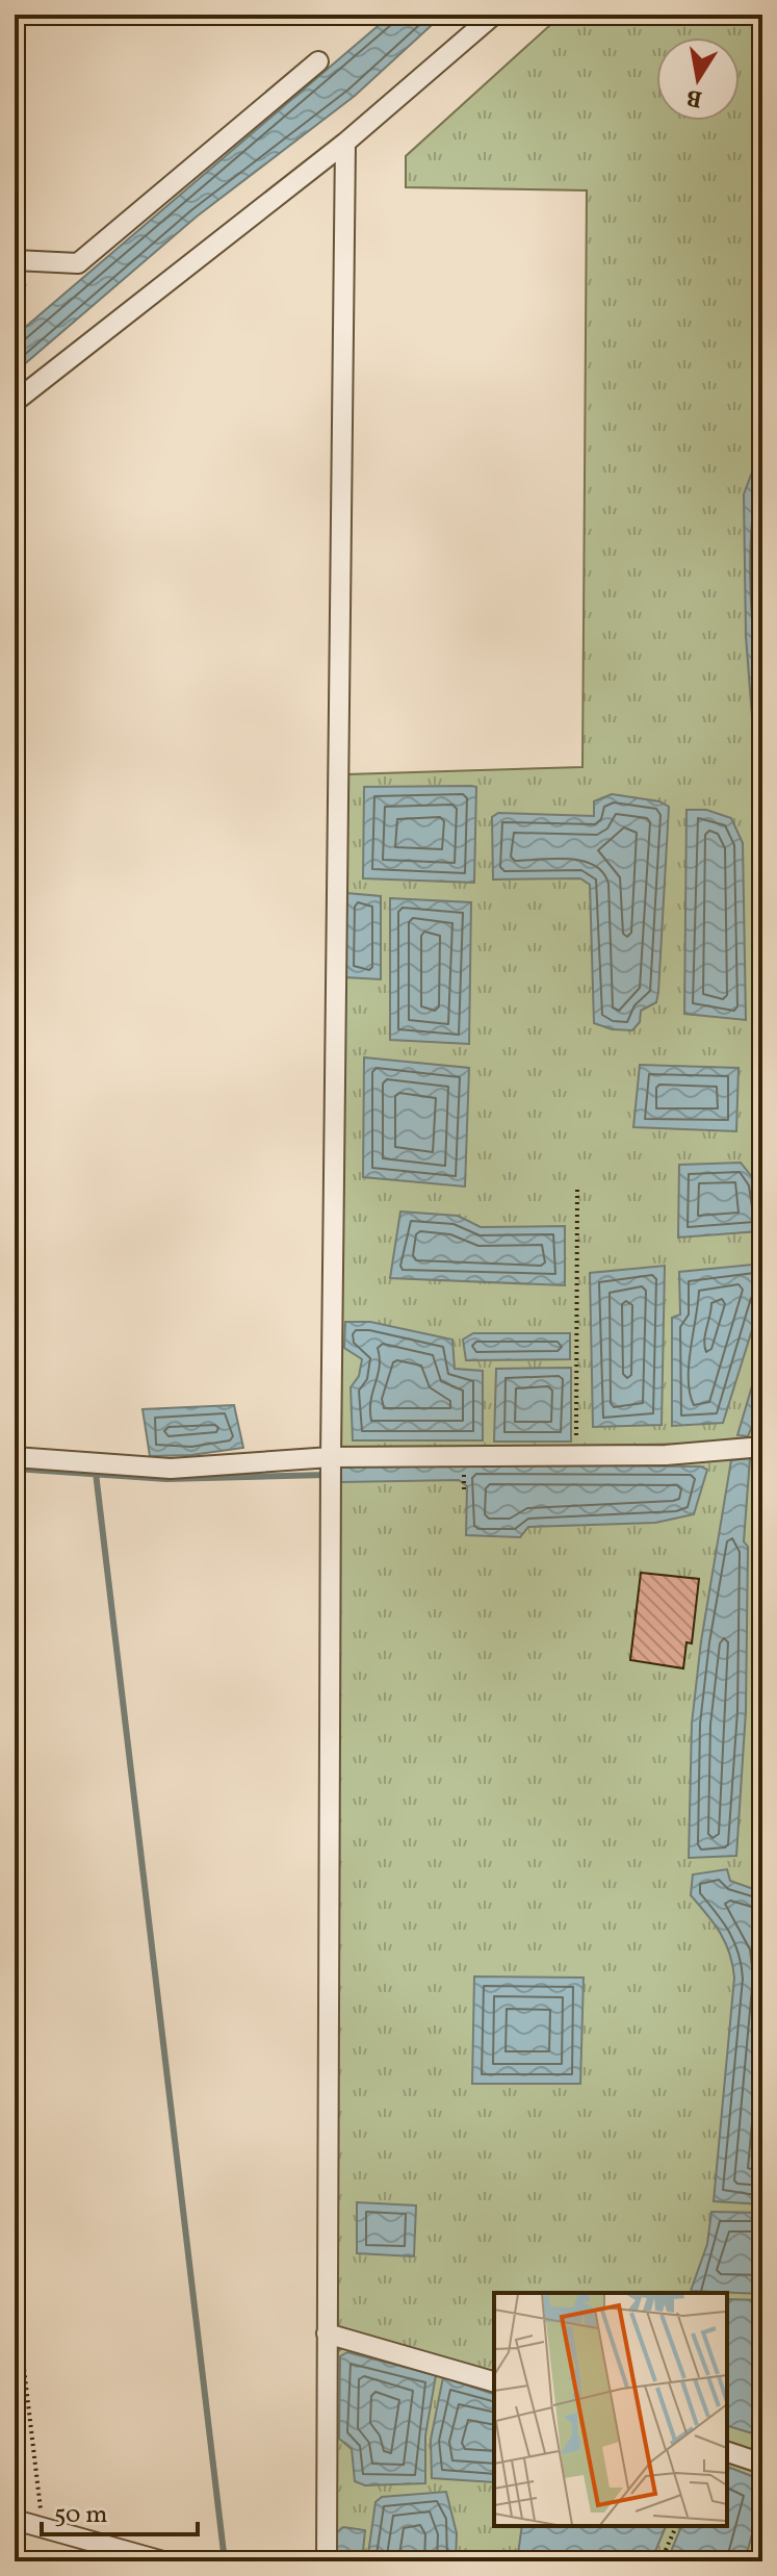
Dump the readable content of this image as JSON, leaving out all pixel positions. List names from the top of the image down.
{
  "scale_bar": "50 m",
  "north": "bottom"
}
